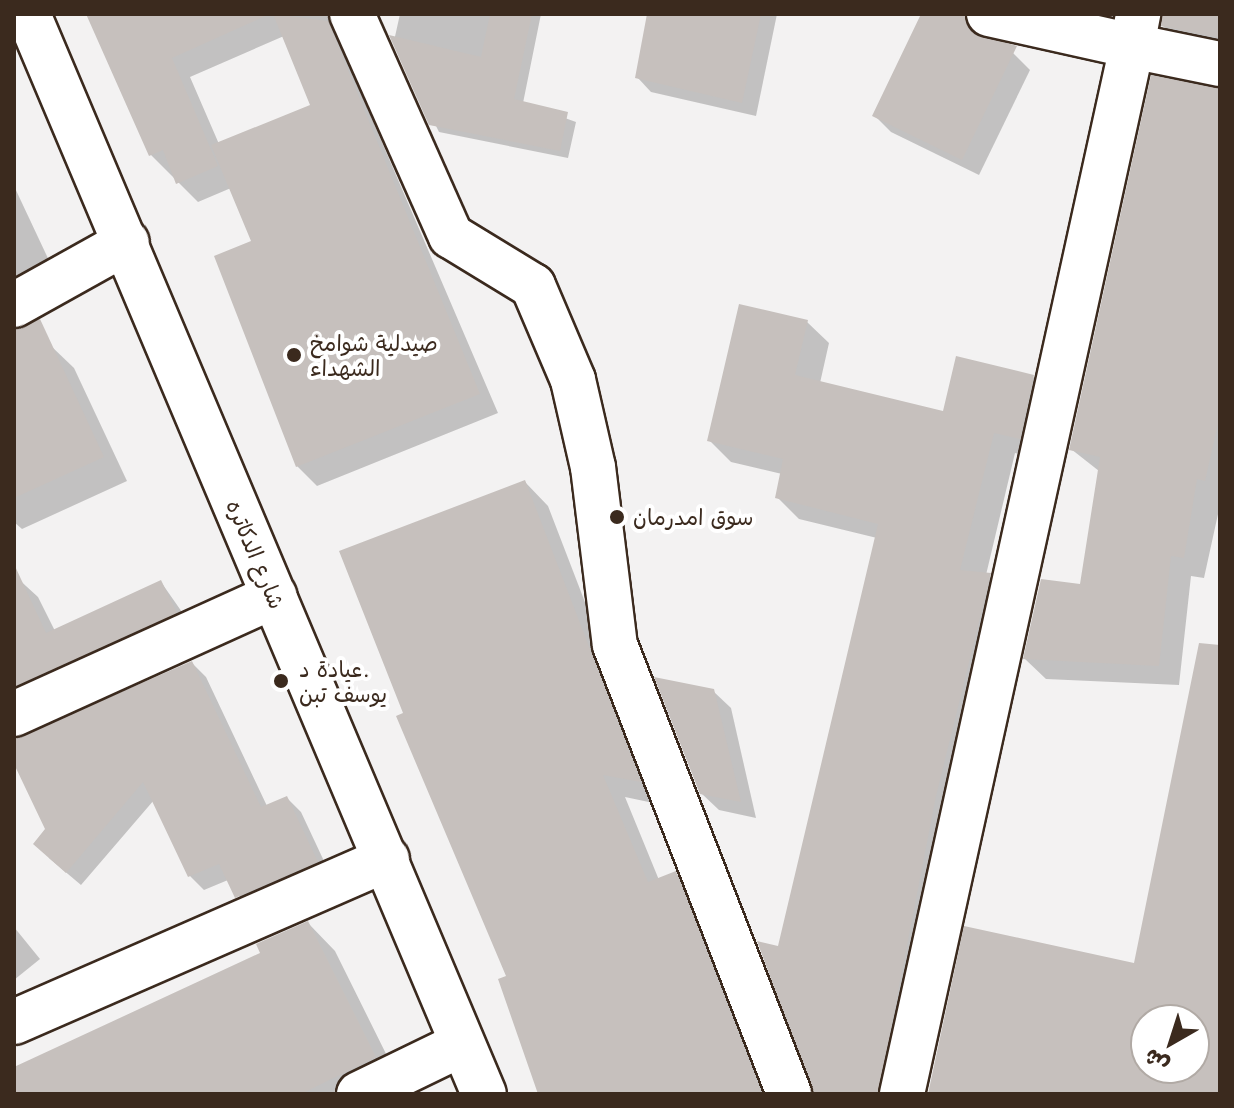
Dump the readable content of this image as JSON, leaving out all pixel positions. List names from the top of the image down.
{
  "streets": {
    "street": ["شارع الدكاتره"]
  },
  "places": ["صيدلية شوامخ الشهداء", "سوق امدرمان", "عيادة د. يوسف تبن"],
  "north": "bottom left"
}
